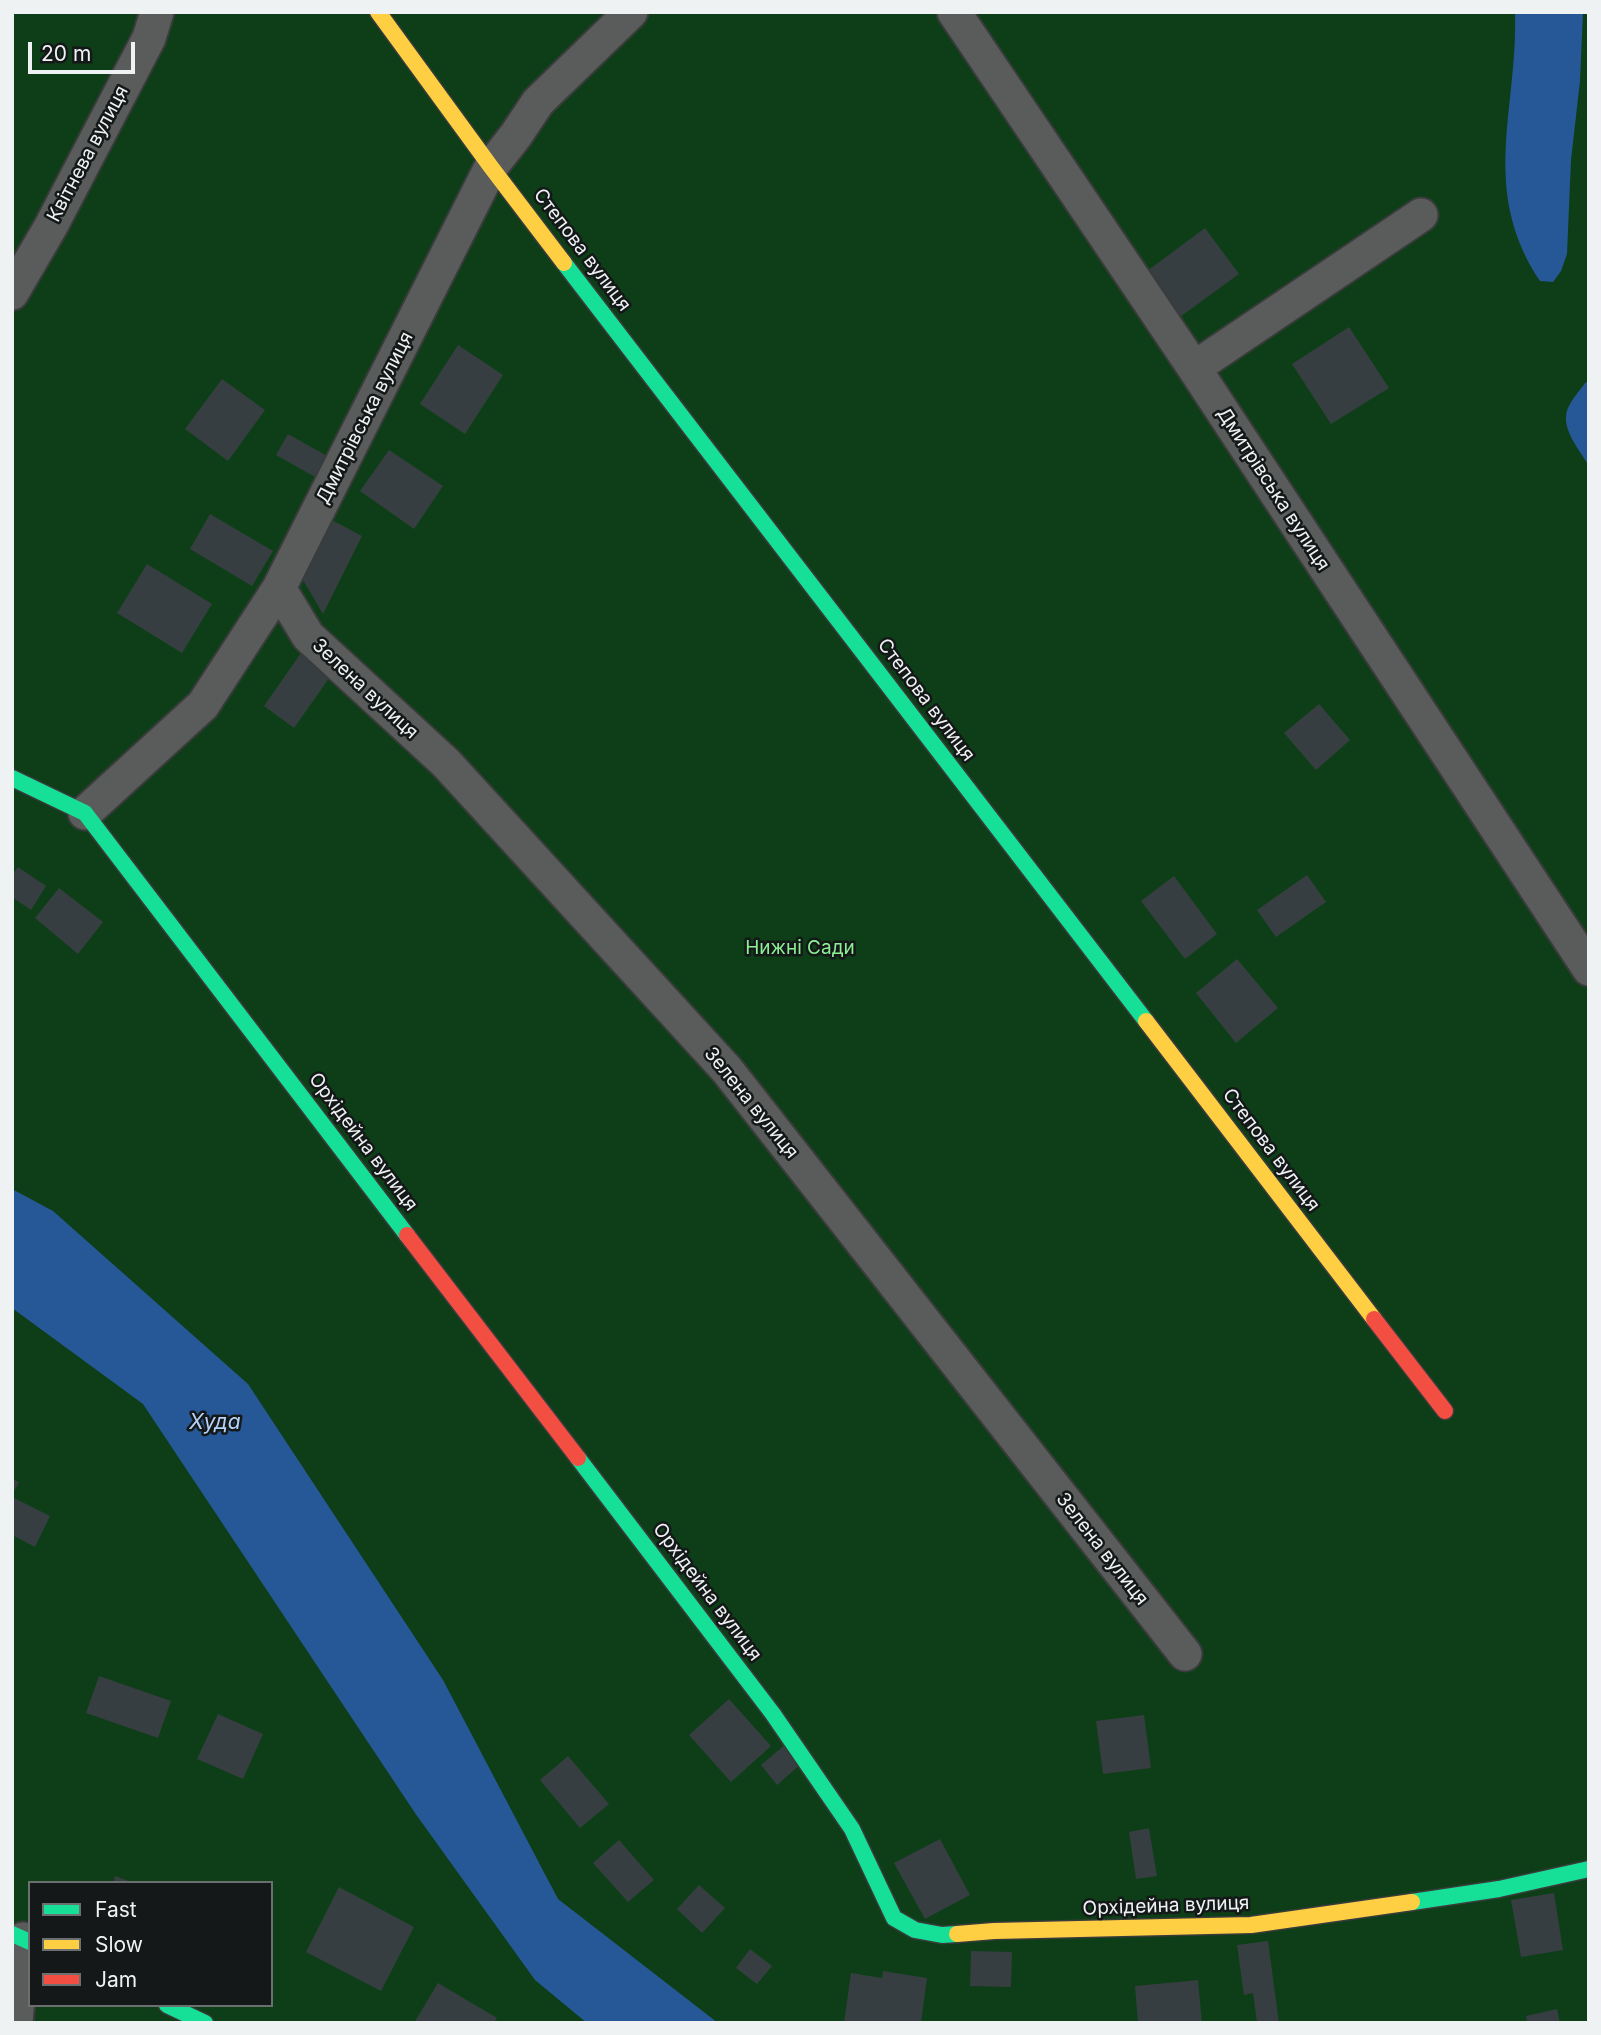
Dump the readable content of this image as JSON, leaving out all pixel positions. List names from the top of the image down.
{
  "streets": {
    "street": [
      "Квітнева вулиця",
      "Степова вулиця",
      "Дмитрівська вулиця",
      "Зелена вулиця",
      "Орхідейна вулиця"
    ]
  },
  "crossings": [
    ["Степова вулиця", "Дмитрівська вулиця"],
    ["Дмитрівська вулиця", "Зелена вулиця"],
    ["Дмитрівська вулиця", "Орхідейна вулиця"]
  ],
  "water": ["Худа"],
  "parks": ["Нижні Сади"],
  "legend": ["Fast", "Slow", "Jam"],
  "scale_bar": "20 m"
}
